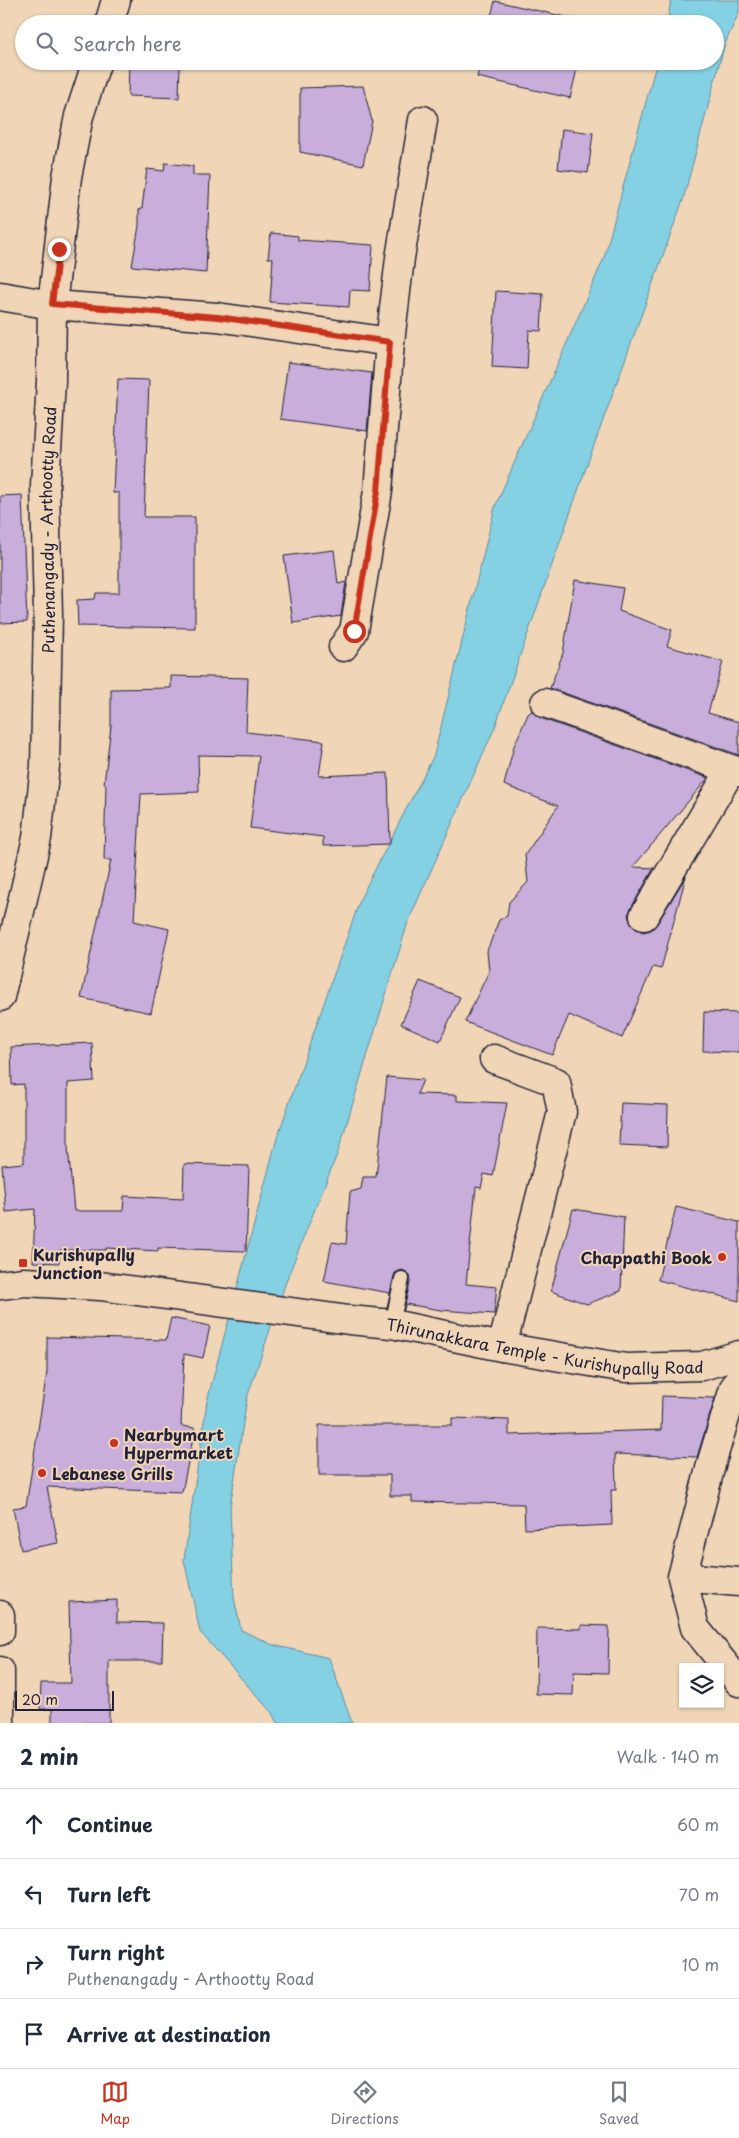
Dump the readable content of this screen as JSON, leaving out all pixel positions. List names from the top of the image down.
{
  "streets": {
    "street": ["Puthenangady - Arthootty Road", "Thirunakkara Temple - Kurishupally Road"]
  },
  "places": {
    "other": ["Chappathi Book", "Nearbymart Hypermarket", "Lebanese Grills"],
    "transit": ["Kurishupally Junction"]
  },
  "scale_bar": "20 m",
  "page": {
    "search": "Search here",
    "scale": "20 m",
    "heading": ["2 min", "Walk · 140 m"],
    "list": [
      ["Continue", "60 m"],
      ["Turn left", "70 m"],
      ["Turn right", "Puthenangady - Arthootty Road", "10 m"],
      "Arrive at destination"
    ],
    "nav": ["Map", "Directions", "Saved"]
  }
}
